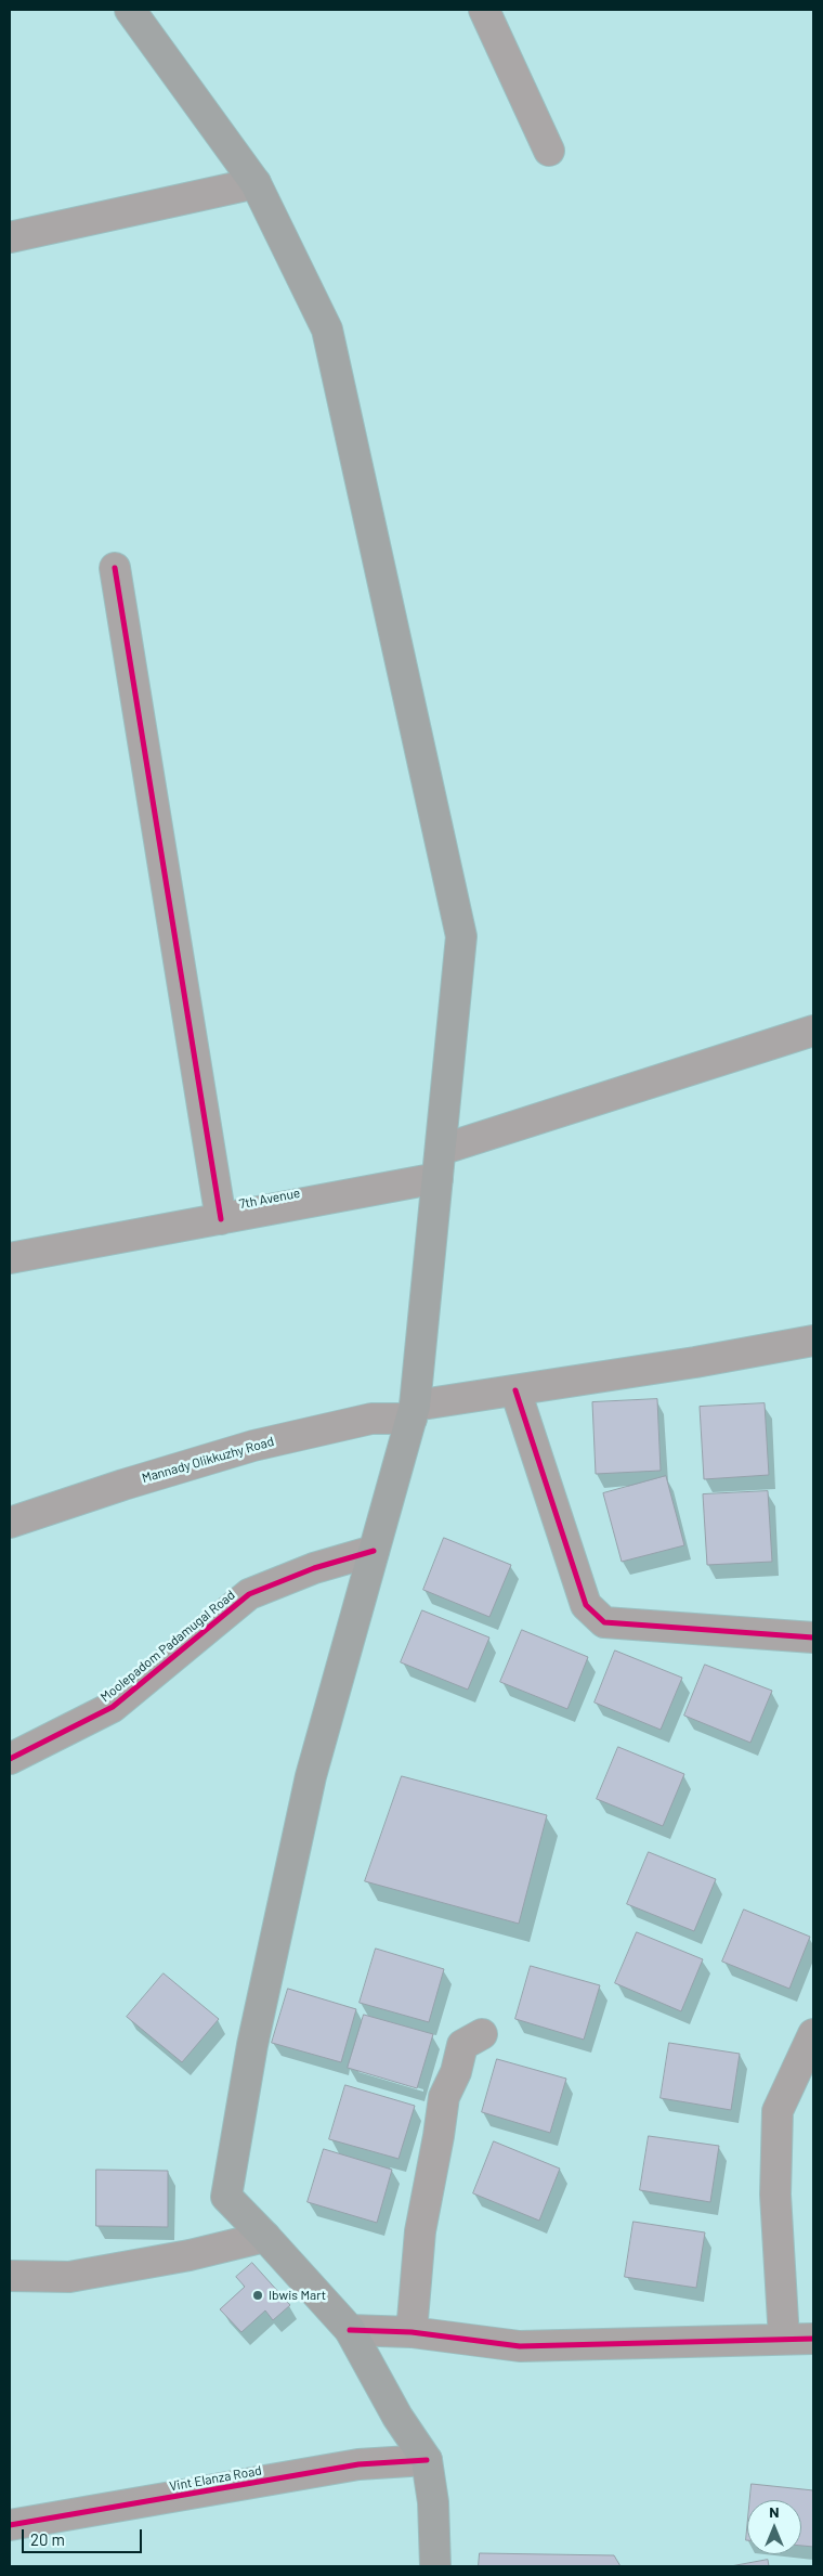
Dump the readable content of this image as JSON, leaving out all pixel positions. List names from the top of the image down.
{
  "streets": {
    "street": [
      "7th Avenue",
      "Mannady Olikkuzhy Road",
      "Moolepadom Padamugal Road",
      "Vint Elanza Road"
    ]
  },
  "places": ["Ibwis Mart"],
  "scale_bar": "20 m",
  "north": "top"
}
